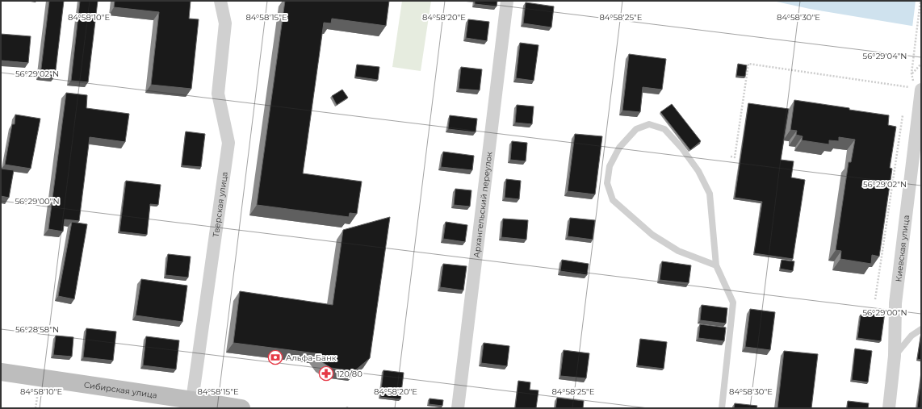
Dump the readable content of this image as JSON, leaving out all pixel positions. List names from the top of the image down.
{
  "streets": {
    "main road": ["Сибирская улица"],
    "street": ["Тверская улица", "Архангельский переулок", "Киевская улица"]
  },
  "crossings": [
    ["Тверская улица", "Сибирская улица"]
  ],
  "places": {
    "bank": ["Альфа-Банк"],
    "pharmacy": ["120/80"]
  },
  "coordinates": [
    "84°58'10\"E",
    "84°58'15\"E",
    "84°58'20\"E",
    "84°58'25\"E",
    "84°58'30\"E",
    "56°29'04\"N",
    "56°29'02\"N",
    "56°29'00\"N",
    "56°28'58\"N"
  ]
}
